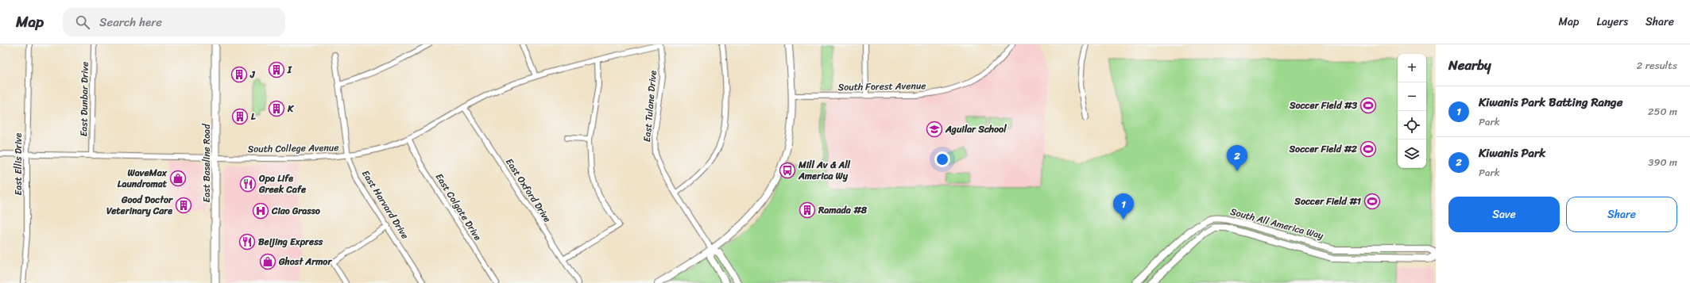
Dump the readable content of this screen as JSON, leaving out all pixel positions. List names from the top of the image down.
{
  "streets": {
    "main road": ["East Baseline Road"],
    "street": [
      "South Forest Avenue",
      "East Dunbar Drive",
      "East Tulane Drive",
      "South College Avenue",
      "East Ellis Drive",
      "East Oxford Drive",
      "East Harvard Drive",
      "East Colgate Drive",
      "South All America Way"
    ]
  },
  "crossings": [
    ["East Dunbar Drive", "South College Avenue"],
    ["East Tulane Drive", "South College Avenue"],
    ["South College Avenue", "East Baseline Road"],
    ["South College Avenue", "East Ellis Drive"],
    ["South College Avenue", "East Oxford Drive"],
    ["South College Avenue", "East Harvard Drive"],
    ["South College Avenue", "East Colgate Drive"]
  ],
  "places": {
    "building": [
      "I",
      "J",
      "K",
      "L",
      "Good Doctor Veterinary Care",
      "Ramada #8"
    ],
    "sports": ["Soccer Field #3", "Soccer Field #2", "Soccer Field #1"],
    "school or university": ["Aguilar School"],
    "bus stop": ["Mill Av & All America Wy"],
    "shop": ["WaveMax Laundromat", "Ghost Armor"],
    "restaurant": ["Opa Life Greek Cafe", "Beijing Express"],
    "hospital": ["Ciao Grasso"]
  },
  "page": {
    "header": "Map",
    "search": "Search here",
    "nav": ["Map", "Layers", "Share"],
    "heading": ["Nearby", "2 results"],
    "map_buttons": ["+", "−"],
    "list": [
      {
        "mark": "1",
        "name": "Kiwanis Park Batting Range",
        "note": "Park",
        "value": "250 m"
      },
      {
        "mark": "2",
        "name": "Kiwanis Park",
        "note": "Park",
        "value": "390 m"
      }
    ],
    "pins": ["2", "1"],
    "buttons": ["Save", "Share"]
  }
}
